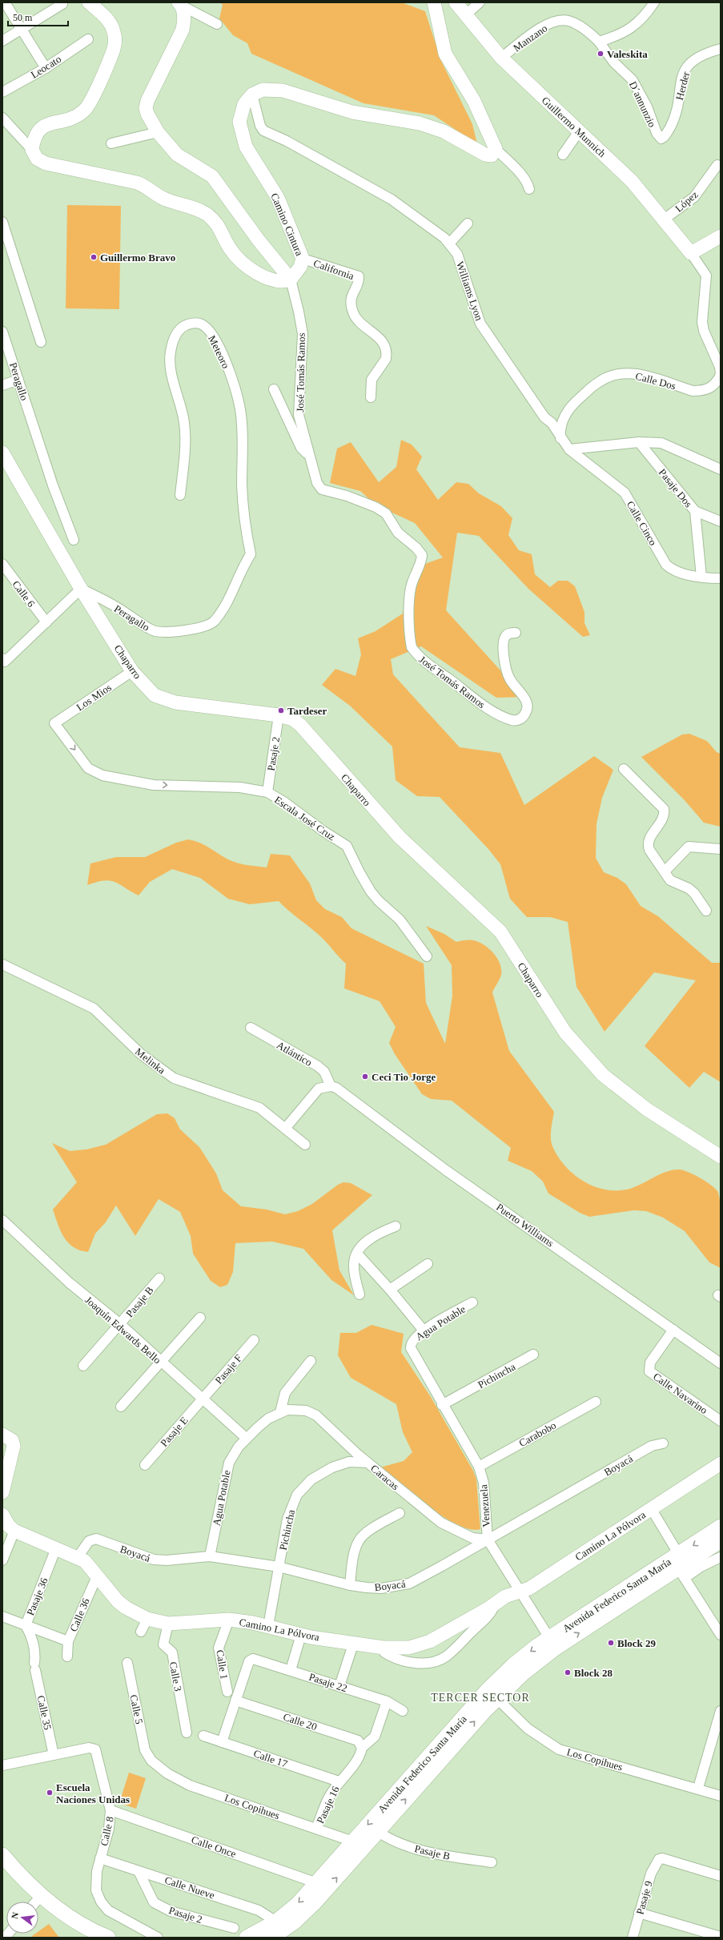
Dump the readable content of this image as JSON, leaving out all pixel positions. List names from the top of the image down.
{
  "streets": {
    "main road": ["Avenida Federico Santa María"],
    "street": [
      "Manzano",
      "Leocato",
      "Herder",
      "D´annunzio",
      "Guillermo Munnich",
      "López",
      "Camino Cintura",
      "California",
      "Williams Lyon",
      "Meteoro",
      "José Tomás Ramos",
      "Calle Dos",
      "Peragallo",
      "Pasaje Dos",
      "Calle Cinco",
      "Calle 6",
      "Chaparro",
      "Los Mios",
      "Pasaje 2",
      "Escala José Cruz",
      "Atlántico",
      "Melinka",
      "Puerto Williams",
      "Pasaje B",
      "Agua Potable",
      "Joaquín Edwards Bello",
      "Pasaje F",
      "Pichincha",
      "Calle Navarino",
      "Pasaje E",
      "Carabobo",
      "Boyacá",
      "Caracas",
      "Venezuela",
      "Camino La Pólvora",
      "Pasaje 36",
      "Calle 36",
      "Calle 1",
      "Calle 3",
      "Pasaje 22",
      "Calle 5",
      "Calle 35",
      "Calle 20",
      "Calle 17",
      "Los Copihues",
      "Pasaje 16",
      "Calle 8",
      "Calle Once",
      "Calle Nueve",
      "Pasaje 9"
    ]
  },
  "crossings": [
    ["Manzano", "D´annunzio"],
    ["Manzano", "Guillermo Munnich"],
    ["Herder", "D´annunzio"],
    ["Guillermo Munnich", "López"],
    ["Guillermo Munnich", "Calle Dos"],
    ["Camino Cintura", "California"],
    ["Camino Cintura", "Williams Lyon"],
    ["Camino Cintura", "José Tomás Ramos"],
    ["Williams Lyon", "Calle Dos"],
    ["Williams Lyon", "Calle Cinco"],
    ["Meteoro", "Peragallo"],
    ["Peragallo", "Chaparro"],
    ["Pasaje Dos", "Calle Cinco"],
    ["Chaparro", "Los Mios"],
    ["Chaparro", "Pasaje 2"],
    ["Los Mios", "Escala José Cruz"],
    ["Pasaje 2", "Escala José Cruz"],
    ["Pasaje 2", "Calle Nueve"],
    ["Atlántico", "Puerto Williams"],
    ["Puerto Williams", "Calle Navarino"],
    ["Pasaje B", "Joaquín Edwards Bello"],
    ["Pasaje B", "Avenida Federico Santa María"],
    ["Agua Potable", "Joaquín Edwards Bello"],
    ["Agua Potable", "Boyacá"],
    ["Agua Potable", "Caracas"],
    ["Agua Potable", "Venezuela"],
    ["Joaquín Edwards Bello", "Pasaje F"],
    ["Joaquín Edwards Bello", "Pasaje E"],
    ["Pasaje F", "Pasaje E"],
    ["Pichincha", "Boyacá"],
    ["Pichincha", "Caracas"],
    ["Pichincha", "Venezuela"],
    ["Pichincha", "Camino La Pólvora"],
    ["Carabobo", "Venezuela"],
    ["Boyacá", "Caracas"],
    ["Boyacá", "Venezuela"],
    ["Boyacá", "Camino La Pólvora"],
    ["Caracas", "Venezuela"],
    ["Venezuela", "Camino La Pólvora"],
    ["Venezuela", "Avenida Federico Santa María"],
    ["Camino La Pólvora", "Pasaje 36"],
    ["Camino La Pólvora", "Calle 36"],
    ["Camino La Pólvora", "Calle 1"],
    ["Camino La Pólvora", "Calle 3"],
    ["Avenida Federico Santa María", "Los Copihues"],
    ["Avenida Federico Santa María", "Calle Once"],
    ["Avenida Federico Santa María", "Calle Nueve"],
    ["Pasaje 36", "Calle 35"],
    ["Pasaje 22", "Calle 20"],
    ["Calle 5", "Los Copihues"],
    ["Calle 35", "Calle 8"],
    ["Calle 20", "Pasaje 16"],
    ["Calle 17", "Pasaje 16"],
    ["Los Copihues", "Pasaje 16"],
    ["Calle 8", "Calle Once"],
    ["Calle 8", "Calle Nueve"]
  ],
  "one_way": ["Escala José Cruz"],
  "districts": ["TERCER SECTOR"],
  "places": [
    "Valeskita",
    "Guillermo Bravo",
    "Tardeser",
    "Ceci Tio Jorge",
    "Block 29",
    "Block 28",
    "Escuela Naciones Unidas"
  ],
  "scale_bar": "50 m",
  "north": "left"
}
